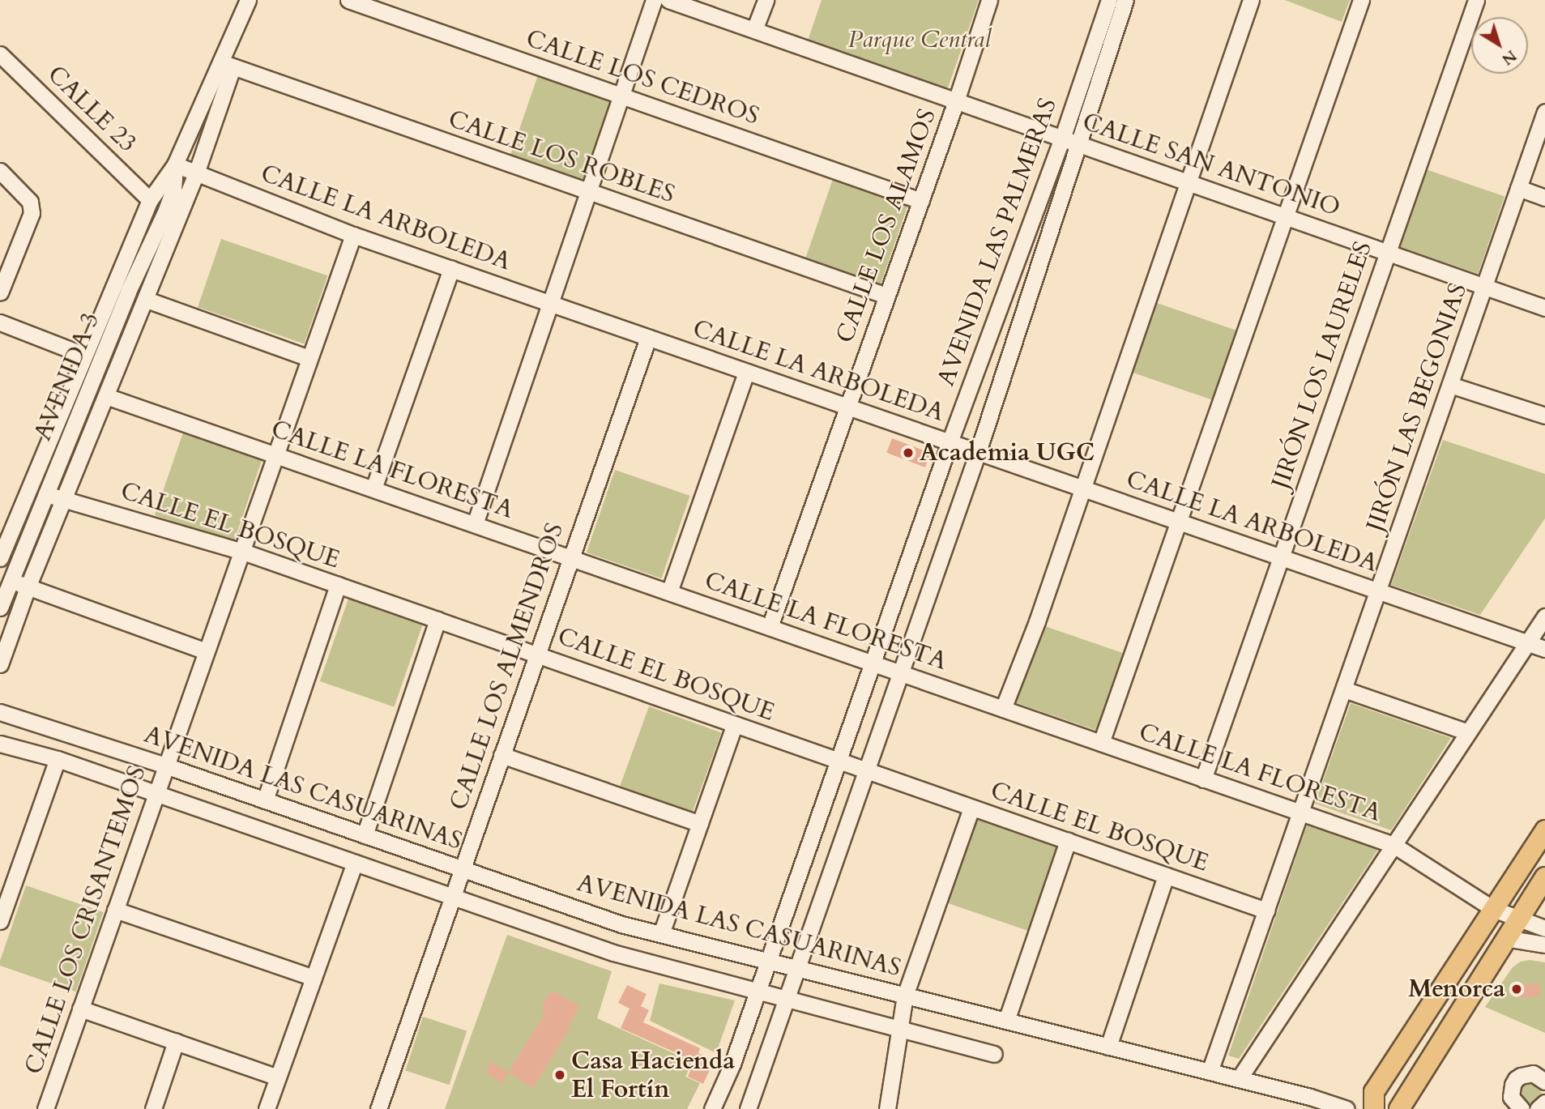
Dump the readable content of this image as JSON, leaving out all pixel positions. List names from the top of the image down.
{
  "streets": {
    "street": [
      "CALLE LOS CEDROS",
      "CALLE 23",
      "CALLE LOS ROBLES",
      "CALLE SAN ANTONIO",
      "CALLE LA ARBOLEDA",
      "CALLE LOS ALAMOS",
      "AVENIDA LAS PALMERAS",
      "JIRÓN LOS LAURELES",
      "AVENIDA 3",
      "JIRÓN LAS BEGONIAS",
      "CALLE LA FLORESTA",
      "CALLE EL BOSQUE",
      "CALLE LOS ALMENDROS",
      "AVENIDA LAS CASUARINAS",
      "CALLE LOS CRISANTEMOS"
    ]
  },
  "crossings": [
    ["CALLE LOS CEDROS", "CALLE LOS ALAMOS"],
    ["CALLE 23", "AVENIDA 3"],
    ["CALLE LOS ROBLES", "CALLE LOS ALAMOS"],
    ["CALLE LOS ROBLES", "AVENIDA 3"],
    ["CALLE SAN ANTONIO", "CALLE LOS ALAMOS"],
    ["CALLE SAN ANTONIO", "AVENIDA LAS PALMERAS"],
    ["CALLE SAN ANTONIO", "JIRÓN LOS LAURELES"],
    ["CALLE SAN ANTONIO", "JIRÓN LAS BEGONIAS"],
    ["CALLE LA ARBOLEDA", "CALLE LOS ALAMOS"],
    ["CALLE LA ARBOLEDA", "AVENIDA LAS PALMERAS"],
    ["CALLE LA ARBOLEDA", "JIRÓN LOS LAURELES"],
    ["CALLE LA ARBOLEDA", "AVENIDA 3"],
    ["CALLE LA ARBOLEDA", "JIRÓN LAS BEGONIAS"],
    ["CALLE LA ARBOLEDA", "CALLE LOS ALMENDROS"],
    ["CALLE LA ARBOLEDA", "CALLE LOS CRISANTEMOS"],
    ["CALLE LOS ALAMOS", "CALLE LA FLORESTA"],
    ["AVENIDA LAS PALMERAS", "CALLE LA FLORESTA"],
    ["AVENIDA LAS PALMERAS", "CALLE EL BOSQUE"],
    ["AVENIDA LAS PALMERAS", "AVENIDA LAS CASUARINAS"],
    ["JIRÓN LOS LAURELES", "CALLE LA FLORESTA"],
    ["AVENIDA 3", "CALLE EL BOSQUE"],
    ["JIRÓN LAS BEGONIAS", "CALLE LA FLORESTA"],
    ["JIRÓN LAS BEGONIAS", "CALLE EL BOSQUE"],
    ["JIRÓN LAS BEGONIAS", "AVENIDA LAS CASUARINAS"],
    ["CALLE LA FLORESTA", "CALLE LOS ALMENDROS"],
    ["CALLE LA FLORESTA", "CALLE LOS CRISANTEMOS"],
    ["CALLE EL BOSQUE", "CALLE LOS ALMENDROS"],
    ["CALLE EL BOSQUE", "CALLE LOS CRISANTEMOS"],
    ["CALLE LOS ALMENDROS", "AVENIDA LAS CASUARINAS"],
    ["AVENIDA LAS CASUARINAS", "CALLE LOS CRISANTEMOS"]
  ],
  "parks": ["Parque Central"],
  "places": ["Academia UGC", "Menorca", "Casa Hacienda El Fortín"],
  "north": "bottom right"
}
